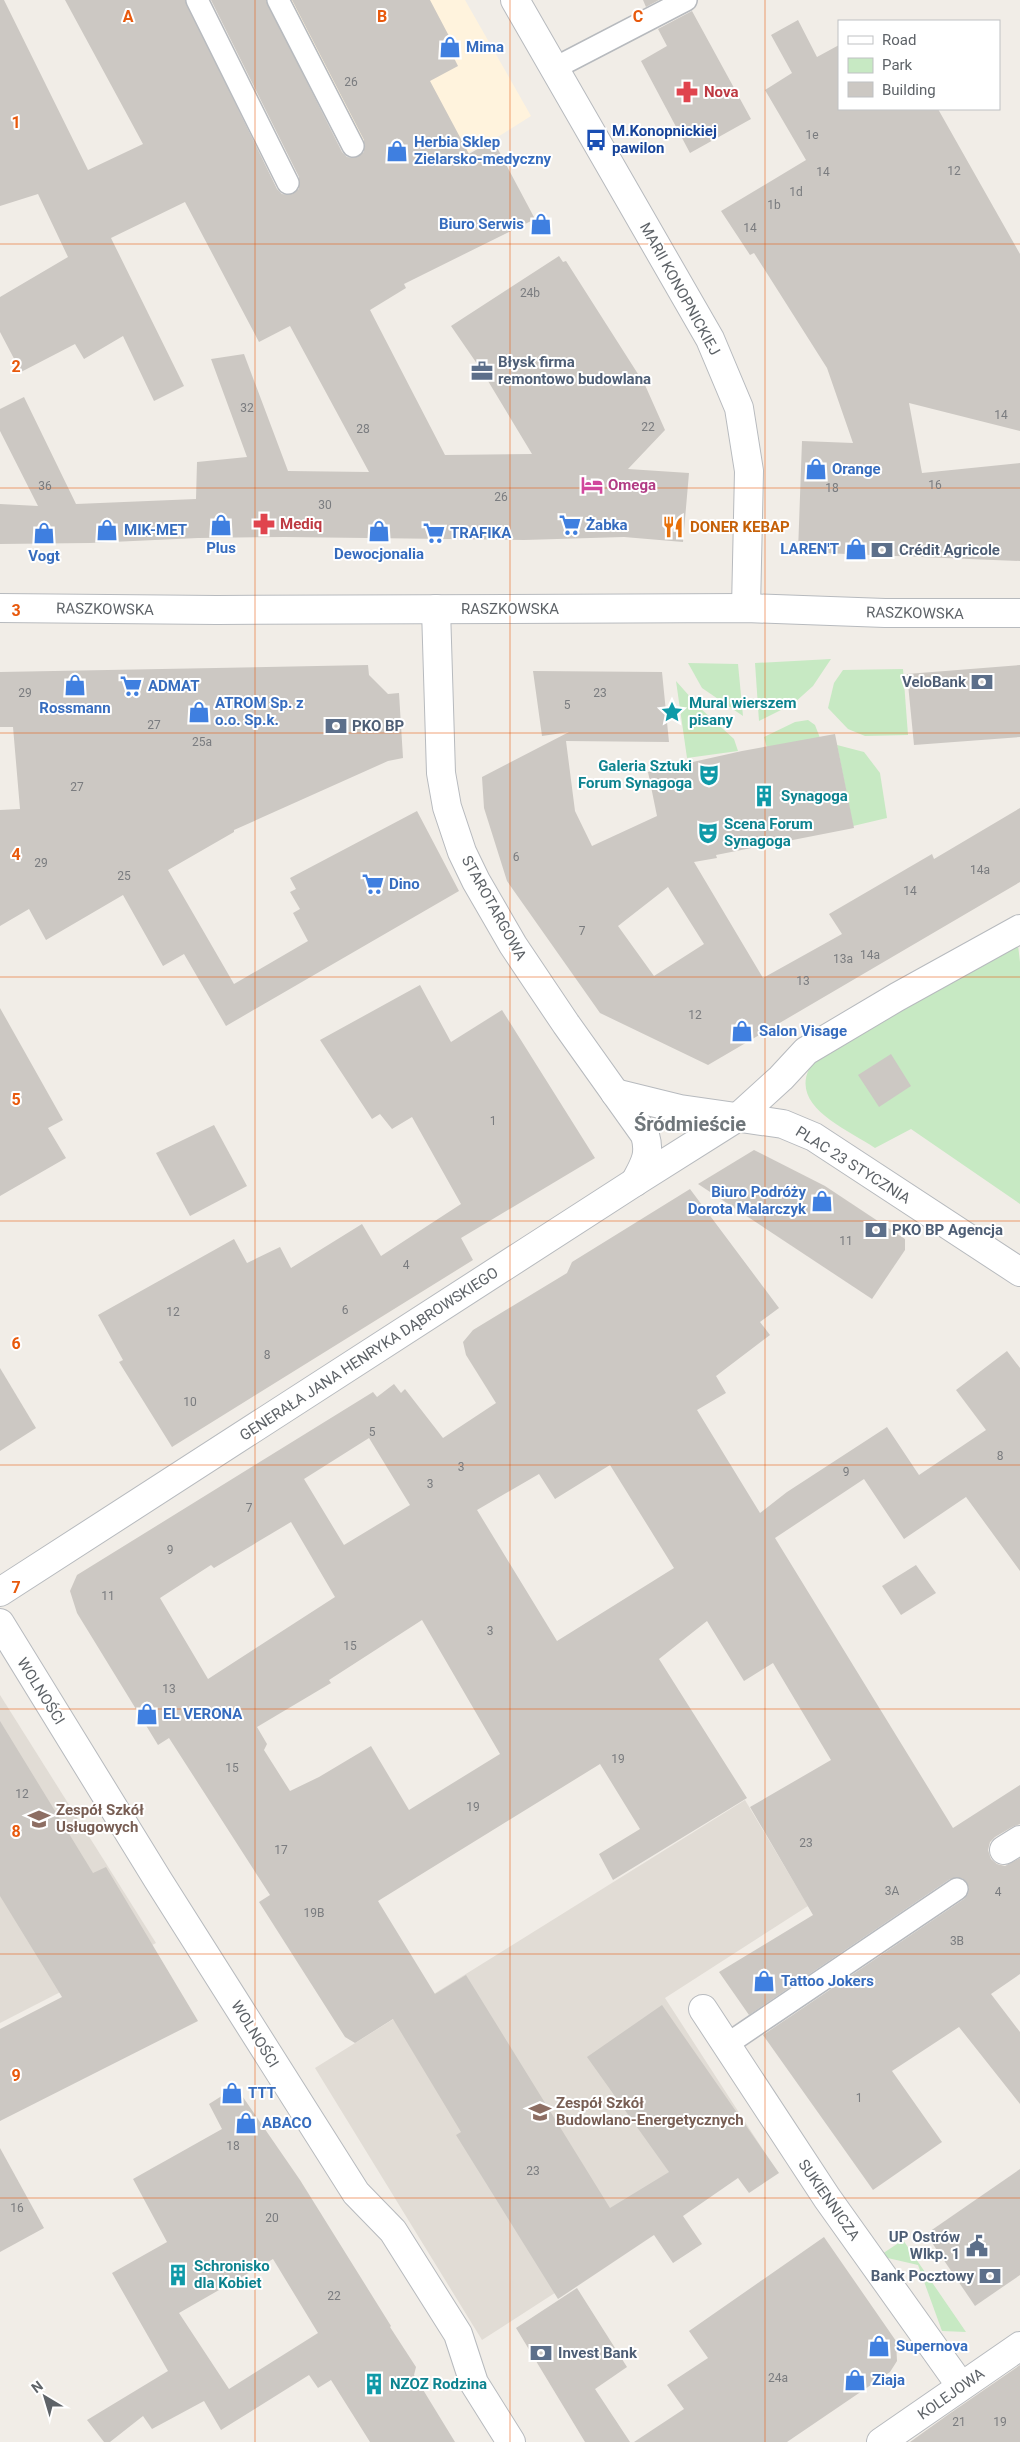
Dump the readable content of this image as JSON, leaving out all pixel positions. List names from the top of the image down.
{
  "streets": {
    "street": [
      "MARII KONOPNICKIEJ",
      "RASZKOWSKA",
      "STAROTARGOWA",
      "PLAC 23 STYCZNIA",
      "GENERAŁA JANA HENRYKA DĄBROWSKIEGO",
      "WOLNOŚCI",
      "SUKIENNICZA",
      "KOLEJOWA"
    ]
  },
  "crossings": [
    ["MARII KONOPNICKIEJ", "RASZKOWSKA"],
    ["RASZKOWSKA", "STAROTARGOWA"],
    ["STAROTARGOWA", "GENERAŁA JANA HENRYKA DĄBROWSKIEGO"],
    ["PLAC 23 STYCZNIA", "GENERAŁA JANA HENRYKA DĄBROWSKIEGO"],
    ["SUKIENNICZA", "KOLEJOWA"]
  ],
  "districts": ["Śródmieście"],
  "places": {
    "shop": [
      "Mima",
      "Herbia Sklep Zielarsko-medyczny",
      "Biuro Serwis",
      "Orange",
      "Plus",
      "MIK-MET",
      "Dewocjonalia",
      "Vogt",
      "LAREN'T",
      "Rossmann",
      "ATROM Sp. z o.o. Sp.k.",
      "Salon Visage",
      "Biuro Podróży Dorota Malarczyk",
      "EL VERONA",
      "Tattoo Jokers",
      "TTT",
      "ABACO",
      "Supernova",
      "Ziaja"
    ],
    "pharmacy": ["Nova", "Mediq"],
    "bus stop": ["M.Konopnickiej pawilon"],
    "office": ["Błysk firma remontowo budowlana"],
    "hotel": ["Omega"],
    "supermarket": [
      "Żabka",
      "TRAFIKA",
      "ADMAT",
      "Dino"
    ],
    "restaurant": ["DONER KEBAP"],
    "bank": [
      "Crédit Agricole",
      "VeloBank",
      "PKO BP",
      "PKO BP Agencja",
      "Bank Pocztowy",
      "Invest Bank"
    ],
    "place": ["Mural wierszem pisany"],
    "theatre": ["Galeria Sztuki Forum Synagoga", "Scena Forum Synagoga"],
    "building": ["Synagoga", "Schronisko dla Kobiet", "NZOZ Rodzina"],
    "school or university": ["Zespół Szkół Usługowych", "Zespół Szkół Budowlano-Energetycznych"],
    "public building": ["UP Ostrów Wlkp. 1"]
  },
  "house_numbers": [
    "26",
    "1e",
    "12",
    "14",
    "1d",
    "1b",
    "14",
    "24b",
    "32",
    "14",
    "22",
    "28",
    "16",
    "36",
    "18",
    "26",
    "30",
    "29",
    "23",
    "5",
    "27",
    "25a",
    "27",
    "6",
    "29",
    "14a",
    "25",
    "14",
    "7",
    "14a",
    "13a",
    "13",
    "12",
    "1",
    "11",
    "4",
    "6",
    "12",
    "8",
    "10",
    "5",
    "8",
    "3",
    "9",
    "3",
    "7",
    "9",
    "11",
    "3",
    "15",
    "13",
    "19",
    "15",
    "12",
    "19",
    "23",
    "17",
    "3A",
    "4",
    "19B",
    "3B",
    "1",
    "18",
    "23",
    "16",
    "20",
    "22",
    "24a",
    "21",
    "19"
  ],
  "legend": ["Road", "Park", "Building"],
  "north": "top left",
  "grid": {
    "columns": ["A", "B", "C"],
    "rows": [
      "1",
      "2",
      "3",
      "4",
      "5",
      "6",
      "7",
      "8",
      "9"
    ]
  }
}
